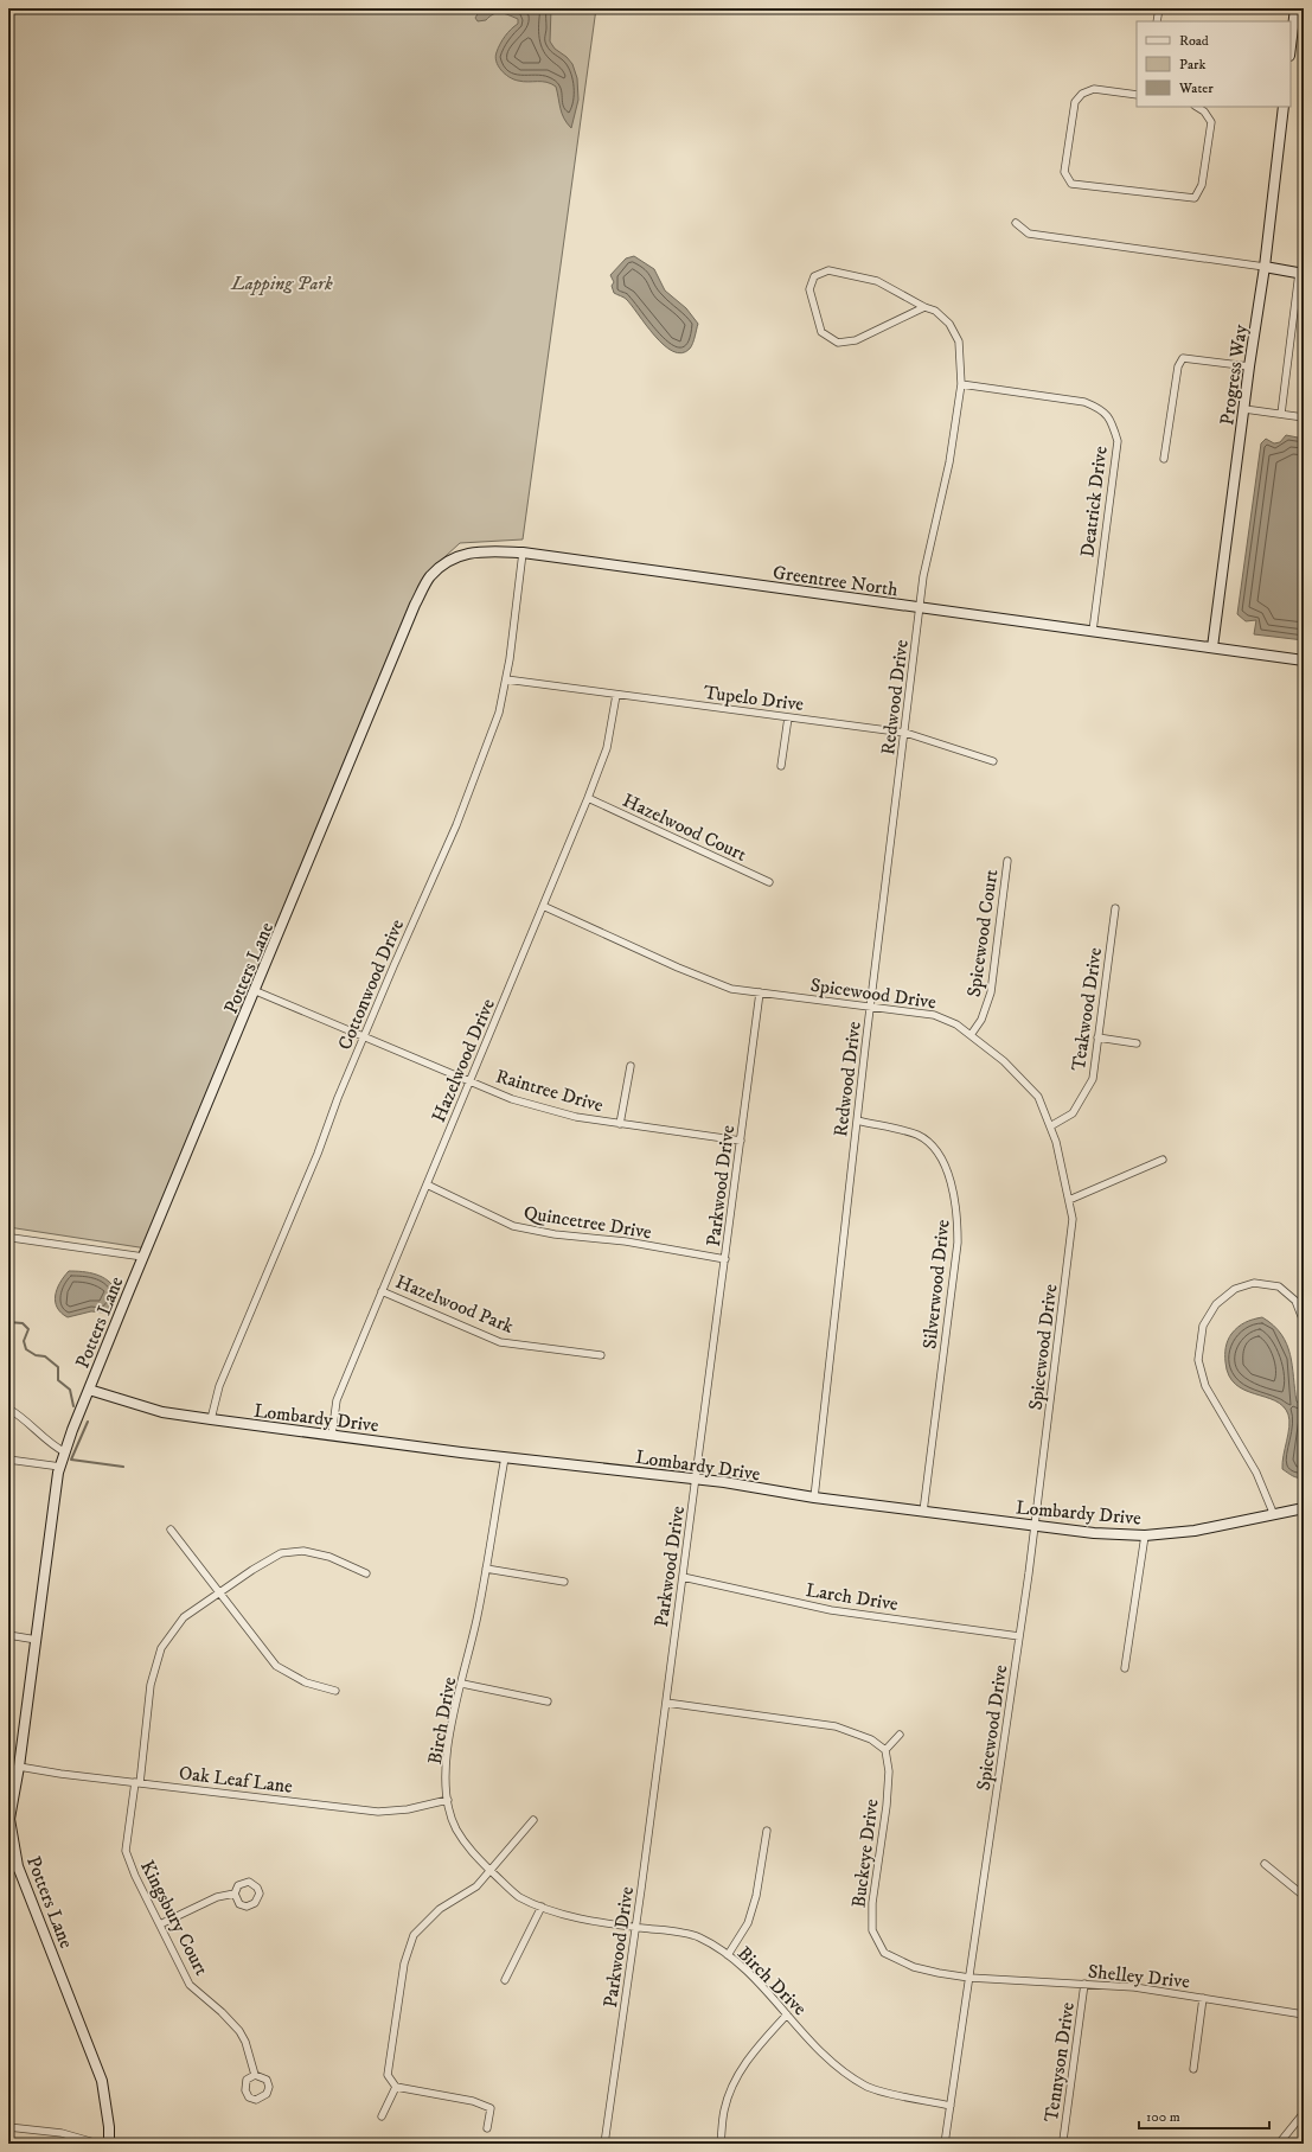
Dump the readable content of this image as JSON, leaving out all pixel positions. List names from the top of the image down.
{
  "streets": {
    "main road": [
      "Progress Way",
      "Greentree North",
      "Potters Lane",
      "Lombardy Drive"
    ],
    "street": [
      "Deatrick Drive",
      "Tupelo Drive",
      "Redwood Drive",
      "Hazelwood Court",
      "Spicewood Court",
      "Cottonwood Drive",
      "Spicewood Drive",
      "Teakwood Drive",
      "Hazelwood Drive",
      "Raintree Drive",
      "Parkwood Drive",
      "Quincetree Drive",
      "Silverwood Drive",
      "Hazelwood Park",
      "Larch Drive",
      "Birch Drive",
      "Oak Leaf Lane",
      "Buckeye Drive",
      "Kingsbury Court",
      "Shelley Drive",
      "Tennyson Drive"
    ]
  },
  "crossings": [
    ["Progress Way", "Greentree North"],
    ["Deatrick Drive", "Greentree North"],
    ["Deatrick Drive", "Redwood Drive"],
    ["Greentree North", "Redwood Drive"],
    ["Greentree North", "Potters Lane"],
    ["Greentree North", "Cottonwood Drive"],
    ["Tupelo Drive", "Redwood Drive"],
    ["Tupelo Drive", "Cottonwood Drive"],
    ["Tupelo Drive", "Hazelwood Drive"],
    ["Redwood Drive", "Spicewood Drive"],
    ["Redwood Drive", "Silverwood Drive"],
    ["Redwood Drive", "Lombardy Drive"],
    ["Hazelwood Court", "Hazelwood Drive"],
    ["Spicewood Court", "Spicewood Drive"],
    ["Potters Lane", "Raintree Drive"],
    ["Potters Lane", "Lombardy Drive"],
    ["Potters Lane", "Oak Leaf Lane"],
    ["Cottonwood Drive", "Raintree Drive"],
    ["Cottonwood Drive", "Lombardy Drive"],
    ["Spicewood Drive", "Teakwood Drive"],
    ["Spicewood Drive", "Hazelwood Drive"],
    ["Spicewood Drive", "Parkwood Drive"],
    ["Spicewood Drive", "Lombardy Drive"],
    ["Spicewood Drive", "Larch Drive"],
    ["Spicewood Drive", "Birch Drive"],
    ["Spicewood Drive", "Buckeye Drive"],
    ["Spicewood Drive", "Shelley Drive"],
    ["Hazelwood Drive", "Raintree Drive"],
    ["Hazelwood Drive", "Quincetree Drive"],
    ["Hazelwood Drive", "Hazelwood Park"],
    ["Hazelwood Drive", "Lombardy Drive"],
    ["Raintree Drive", "Parkwood Drive"],
    ["Parkwood Drive", "Quincetree Drive"],
    ["Parkwood Drive", "Lombardy Drive"],
    ["Parkwood Drive", "Larch Drive"],
    ["Parkwood Drive", "Birch Drive"],
    ["Silverwood Drive", "Lombardy Drive"],
    ["Lombardy Drive", "Birch Drive"],
    ["Birch Drive", "Oak Leaf Lane"],
    ["Oak Leaf Lane", "Kingsbury Court"],
    ["Buckeye Drive", "Shelley Drive"],
    ["Shelley Drive", "Tennyson Drive"]
  ],
  "parks": ["Lapping Park"],
  "legend": ["Road", "Park", "Water"],
  "scale_bar": "100 m"
}
